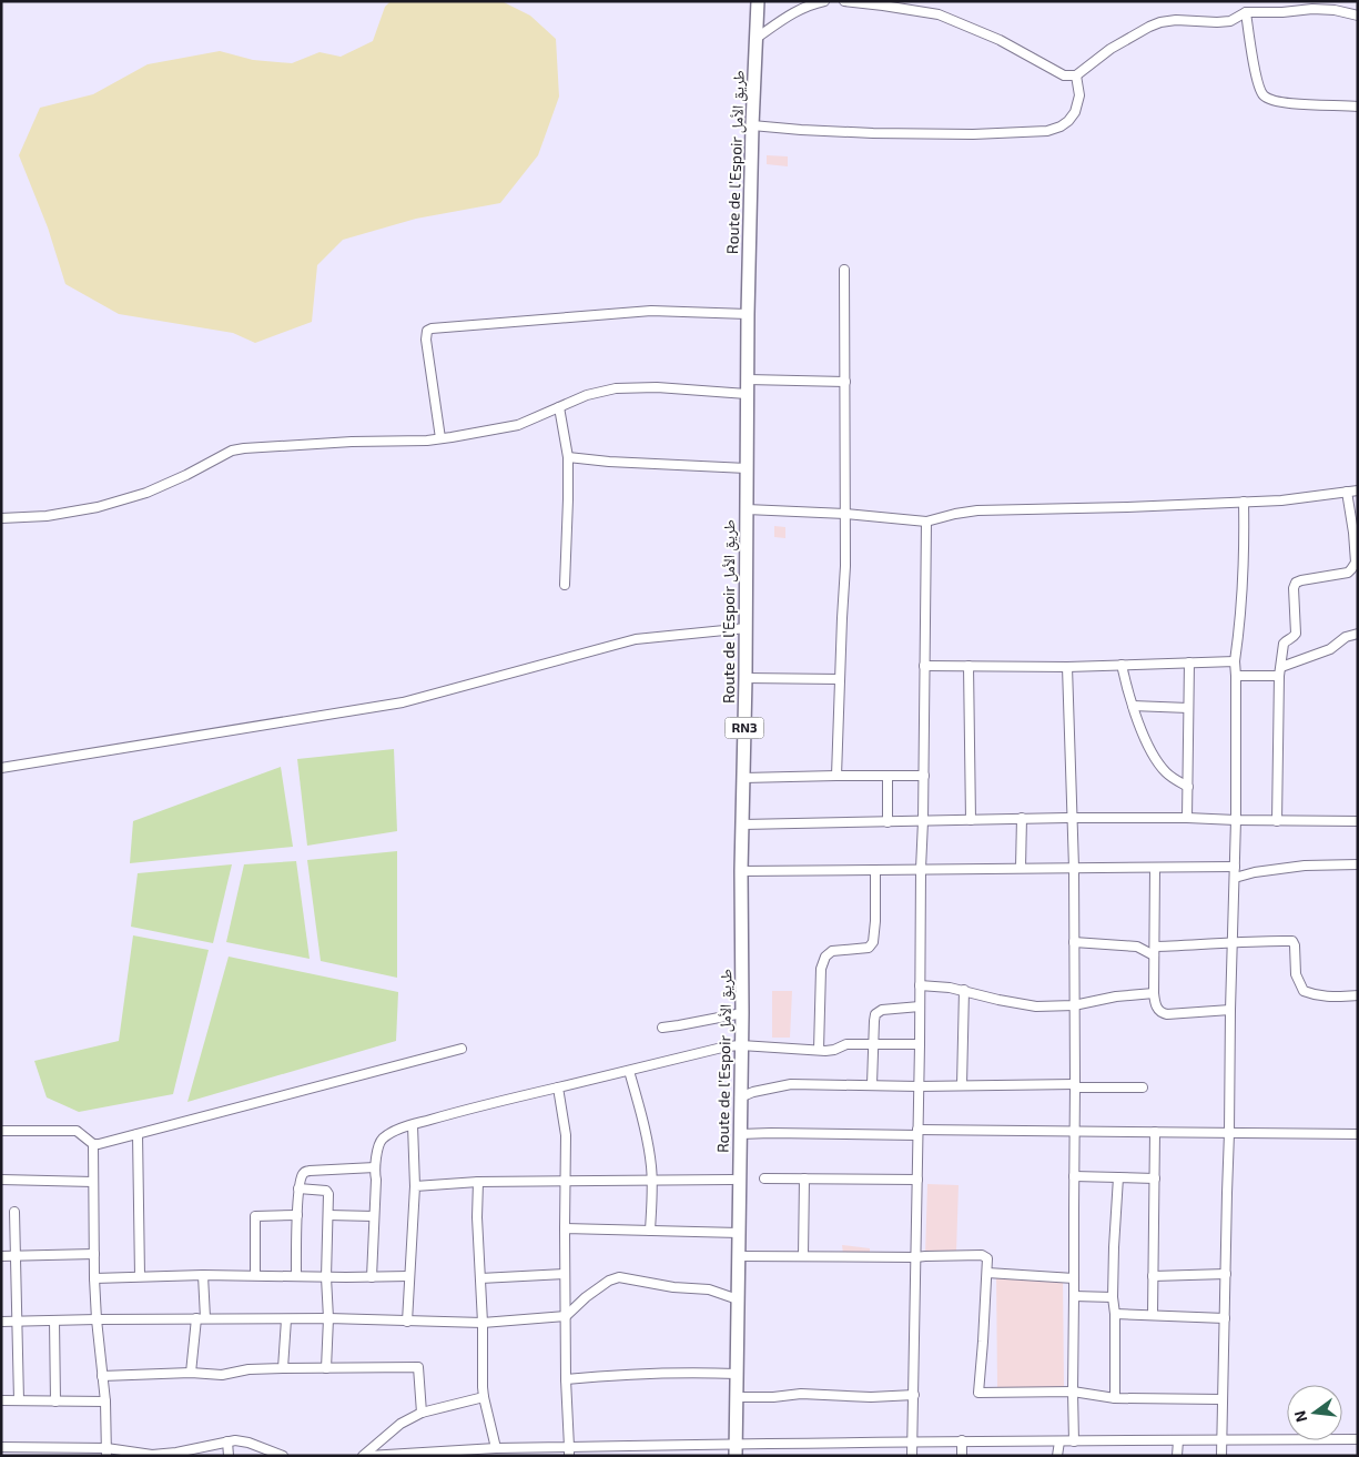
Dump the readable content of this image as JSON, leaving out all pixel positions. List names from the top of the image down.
{
  "streets": {
    "highway": ["Route de l’Espoir طريق الأمل", "RN3"]
  },
  "north": "left"
}
